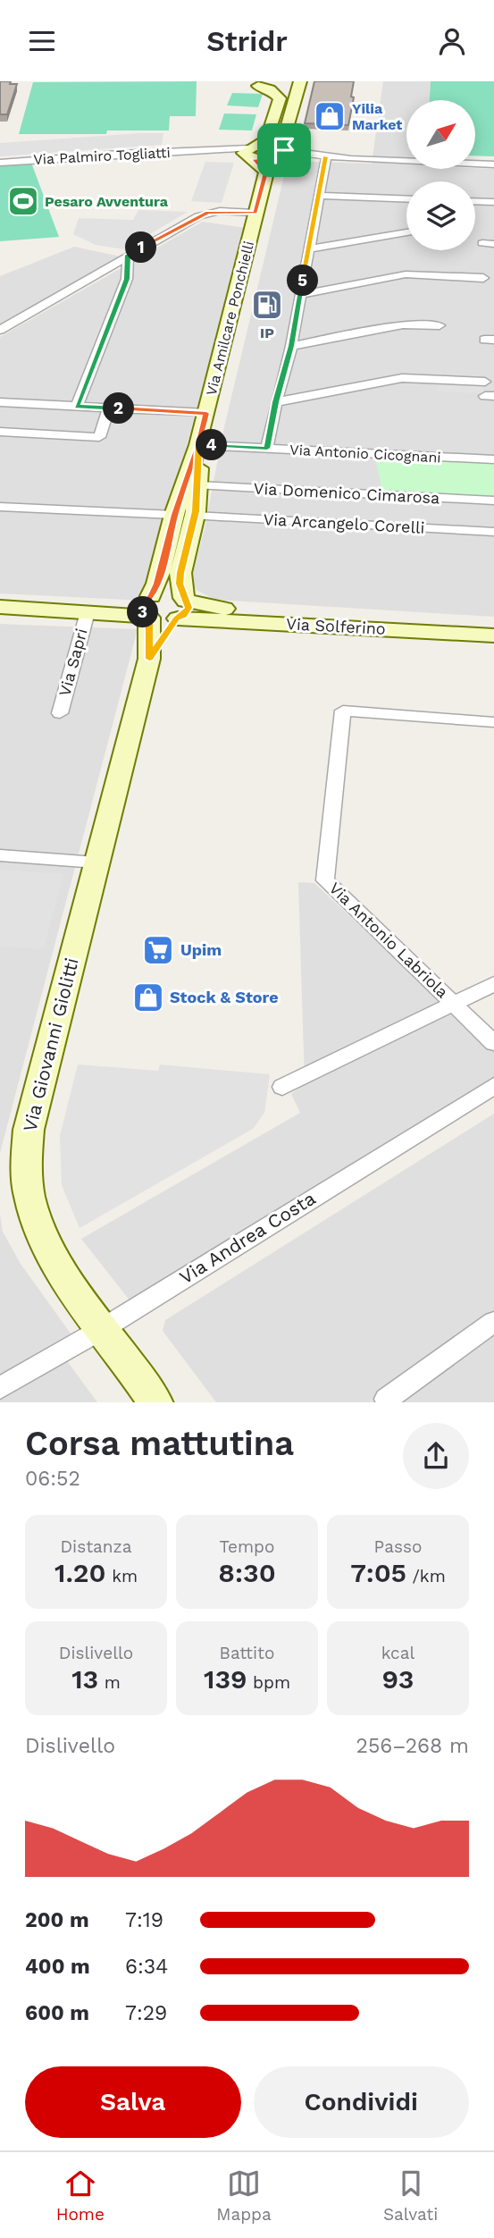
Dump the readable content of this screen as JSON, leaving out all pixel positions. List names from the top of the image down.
{
  "streets": {
    "main road": ["Via Amilcare Ponchielli", "Via Solferino", "Via Giovanni Giolitti"],
    "street": [
      "Via Palmiro Togliatti",
      "Via Antonio Cicognani",
      "Via Domenico Cimarosa",
      "Via Arcangelo Corelli",
      "Via Sapri",
      "Via Antonio Labriola",
      "Via Andrea Costa"
    ]
  },
  "crossings": [
    ["Via Palmiro Togliatti", "Via Amilcare Ponchielli"],
    ["Via Amilcare Ponchielli", "Via Antonio Cicognani"],
    ["Via Amilcare Ponchielli", "Via Domenico Cimarosa"],
    ["Via Amilcare Ponchielli", "Via Arcangelo Corelli"],
    ["Via Amilcare Ponchielli", "Via Solferino"],
    ["Via Amilcare Ponchielli", "Via Giovanni Giolitti"],
    ["Via Solferino", "Via Sapri"],
    ["Via Solferino", "Via Giovanni Giolitti"],
    ["Via Giovanni Giolitti", "Via Andrea Costa"]
  ],
  "places": {
    "shop": ["Yilia Market", "Stock & Store"],
    "sports": ["Pesaro Avventura"],
    "fuel station": ["IP"],
    "supermarket": ["Upim"]
  },
  "north": "top right",
  "page": {
    "header": "Stridr",
    "pins": [
      "1",
      "5",
      "2",
      "4",
      "3"
    ],
    "heading": ["Corsa mattutina", "06:52"],
    "stats": [
      ["Distanza", "1.20 km"],
      ["Tempo", "8:30"],
      ["Passo", "7:05 /km"],
      ["Dislivello", "13 m"],
      ["Battito", "139 bpm"],
      ["kcal", "93"]
    ],
    "chart": ["Dislivello", "256–268 m"],
    "list": [
      {
        "name": "200 m",
        "note": "7:19"
      },
      {
        "name": "400 m",
        "note": "6:34"
      },
      {
        "name": "600 m",
        "note": "7:29"
      }
    ],
    "buttons": ["Salva", "Condividi"],
    "tabs": ["Home", "Mappa", "Salvati"]
  }
}
